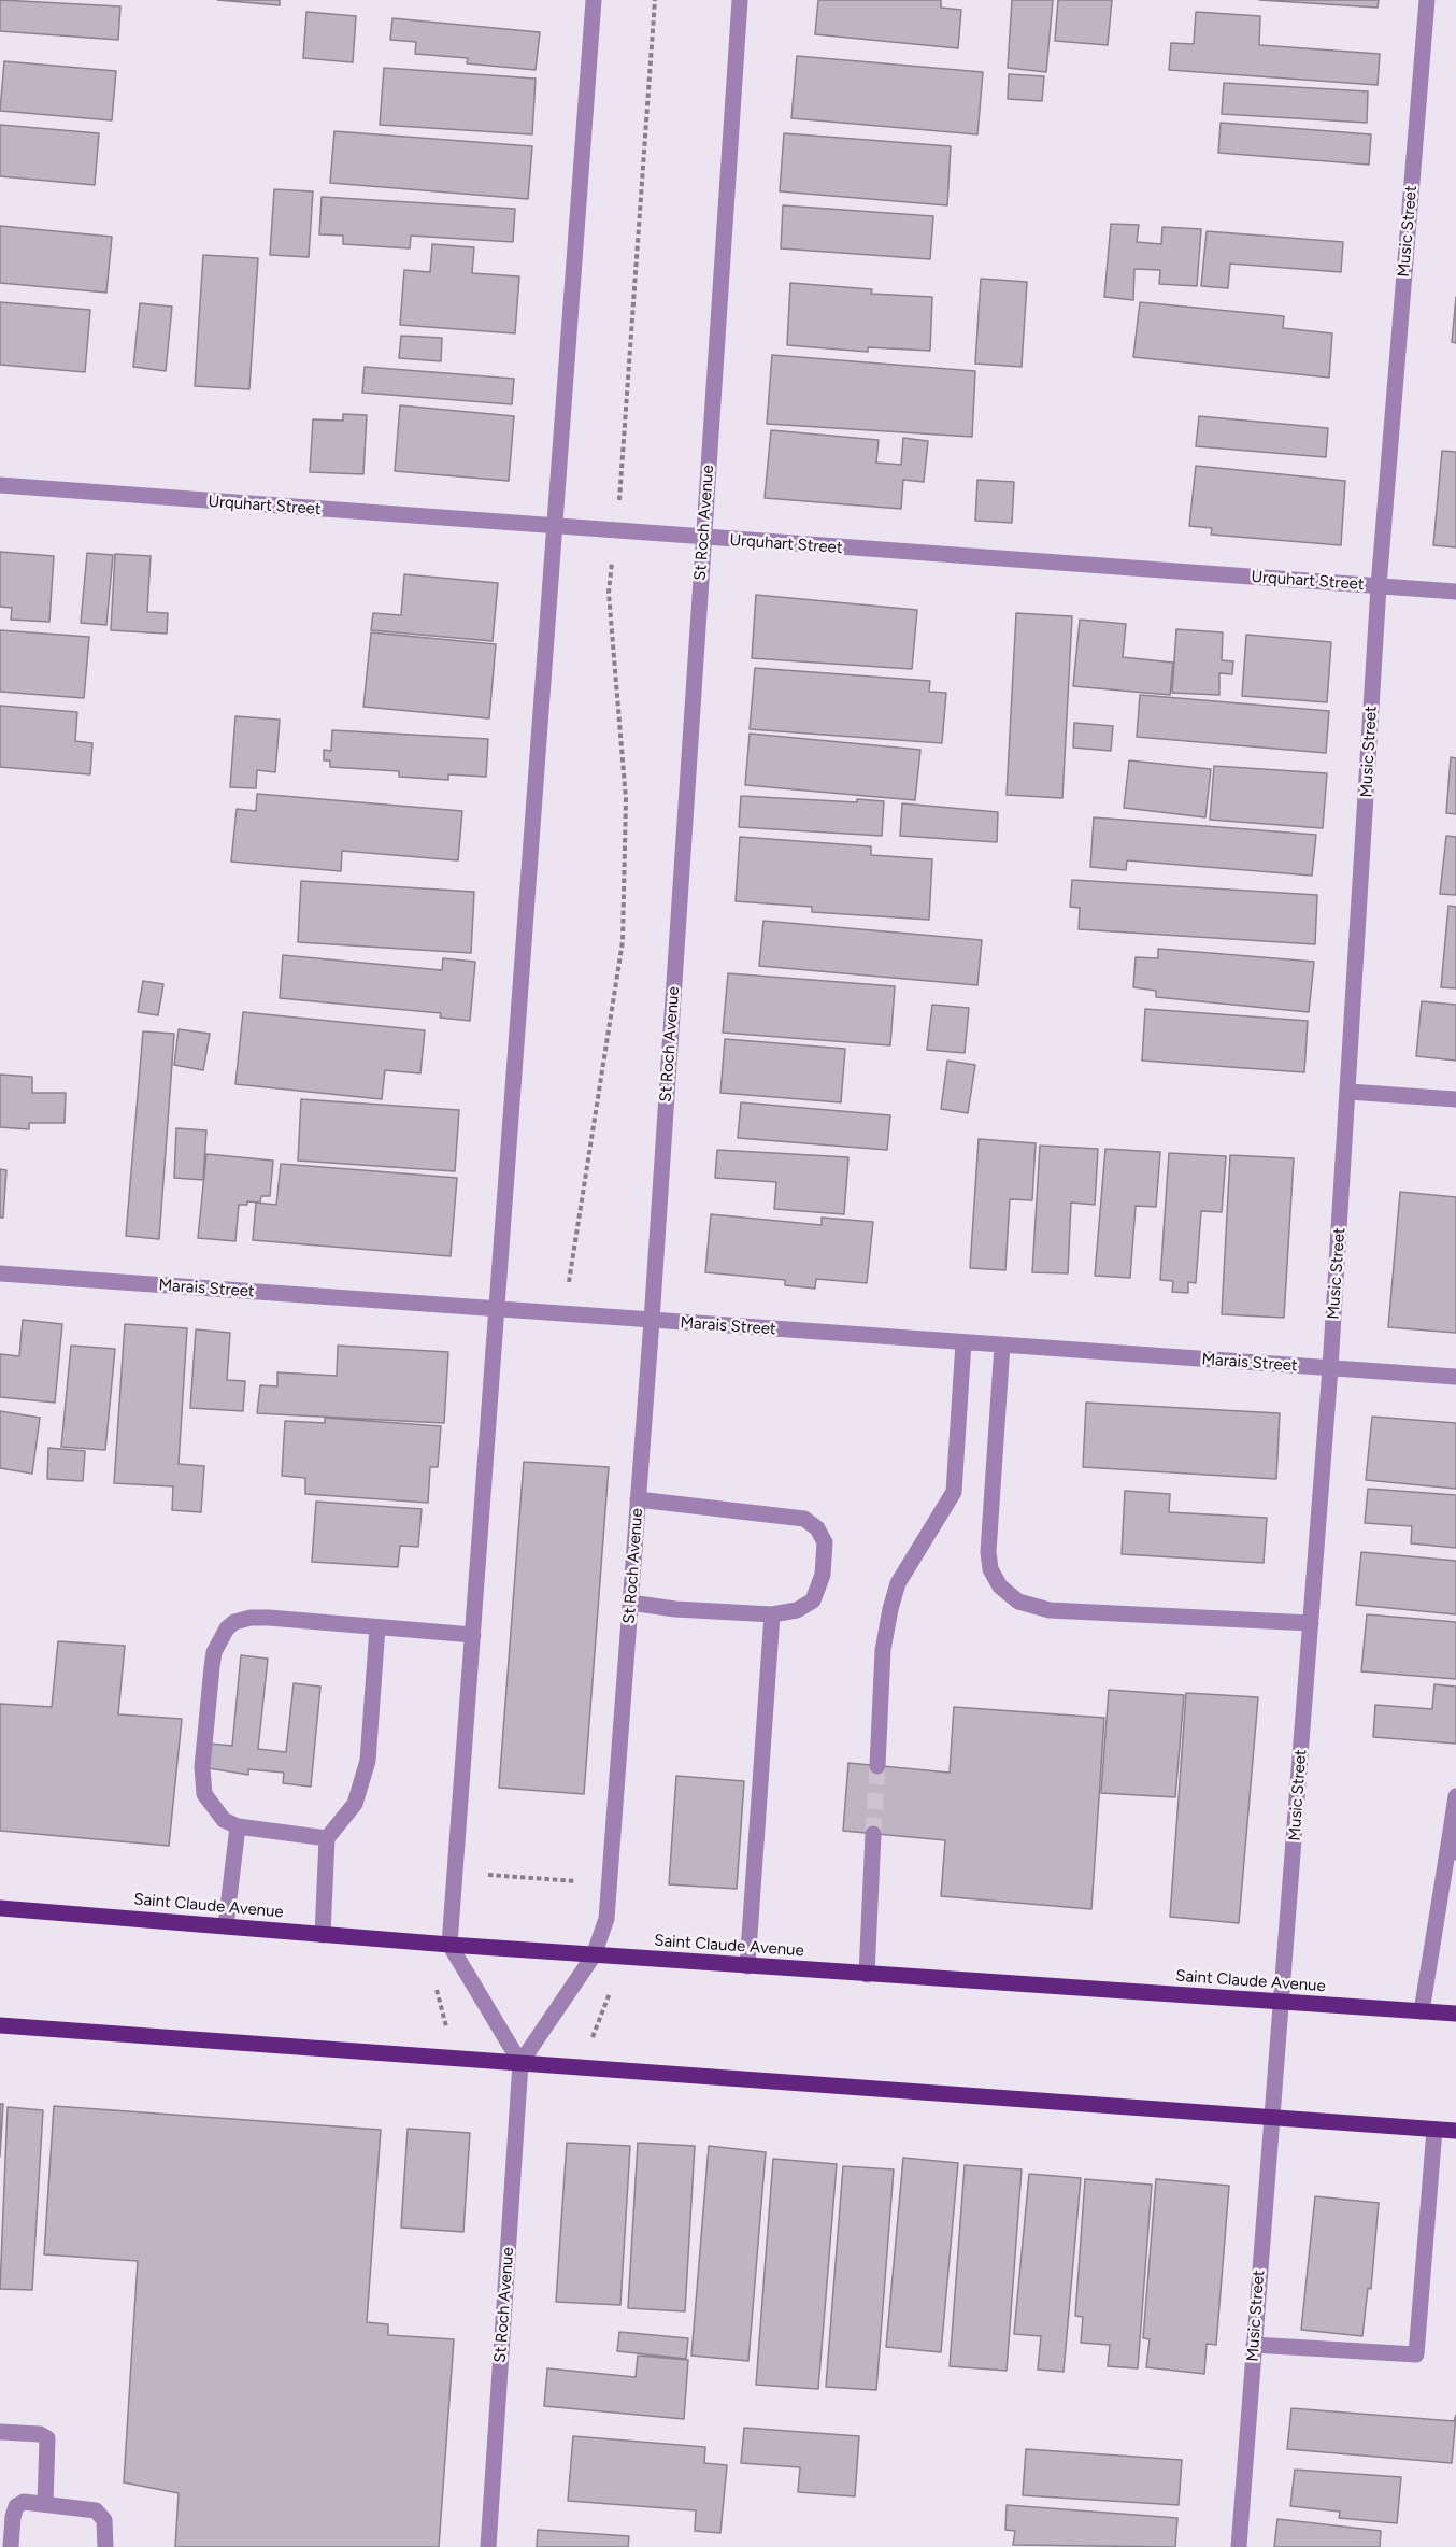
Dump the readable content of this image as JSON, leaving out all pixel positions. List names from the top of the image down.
{
  "streets": {
    "main road": ["Saint Claude Avenue"],
    "street": [
      "Music Street",
      "Urquhart Street",
      "St Roch Avenue",
      "Marais Street"
    ]
  },
  "crossings": [
    ["Music Street", "Urquhart Street"],
    ["Music Street", "Marais Street"],
    ["Music Street", "Saint Claude Avenue"],
    ["Urquhart Street", "St Roch Avenue"],
    ["St Roch Avenue", "Marais Street"],
    ["St Roch Avenue", "Saint Claude Avenue"]
  ]
}
